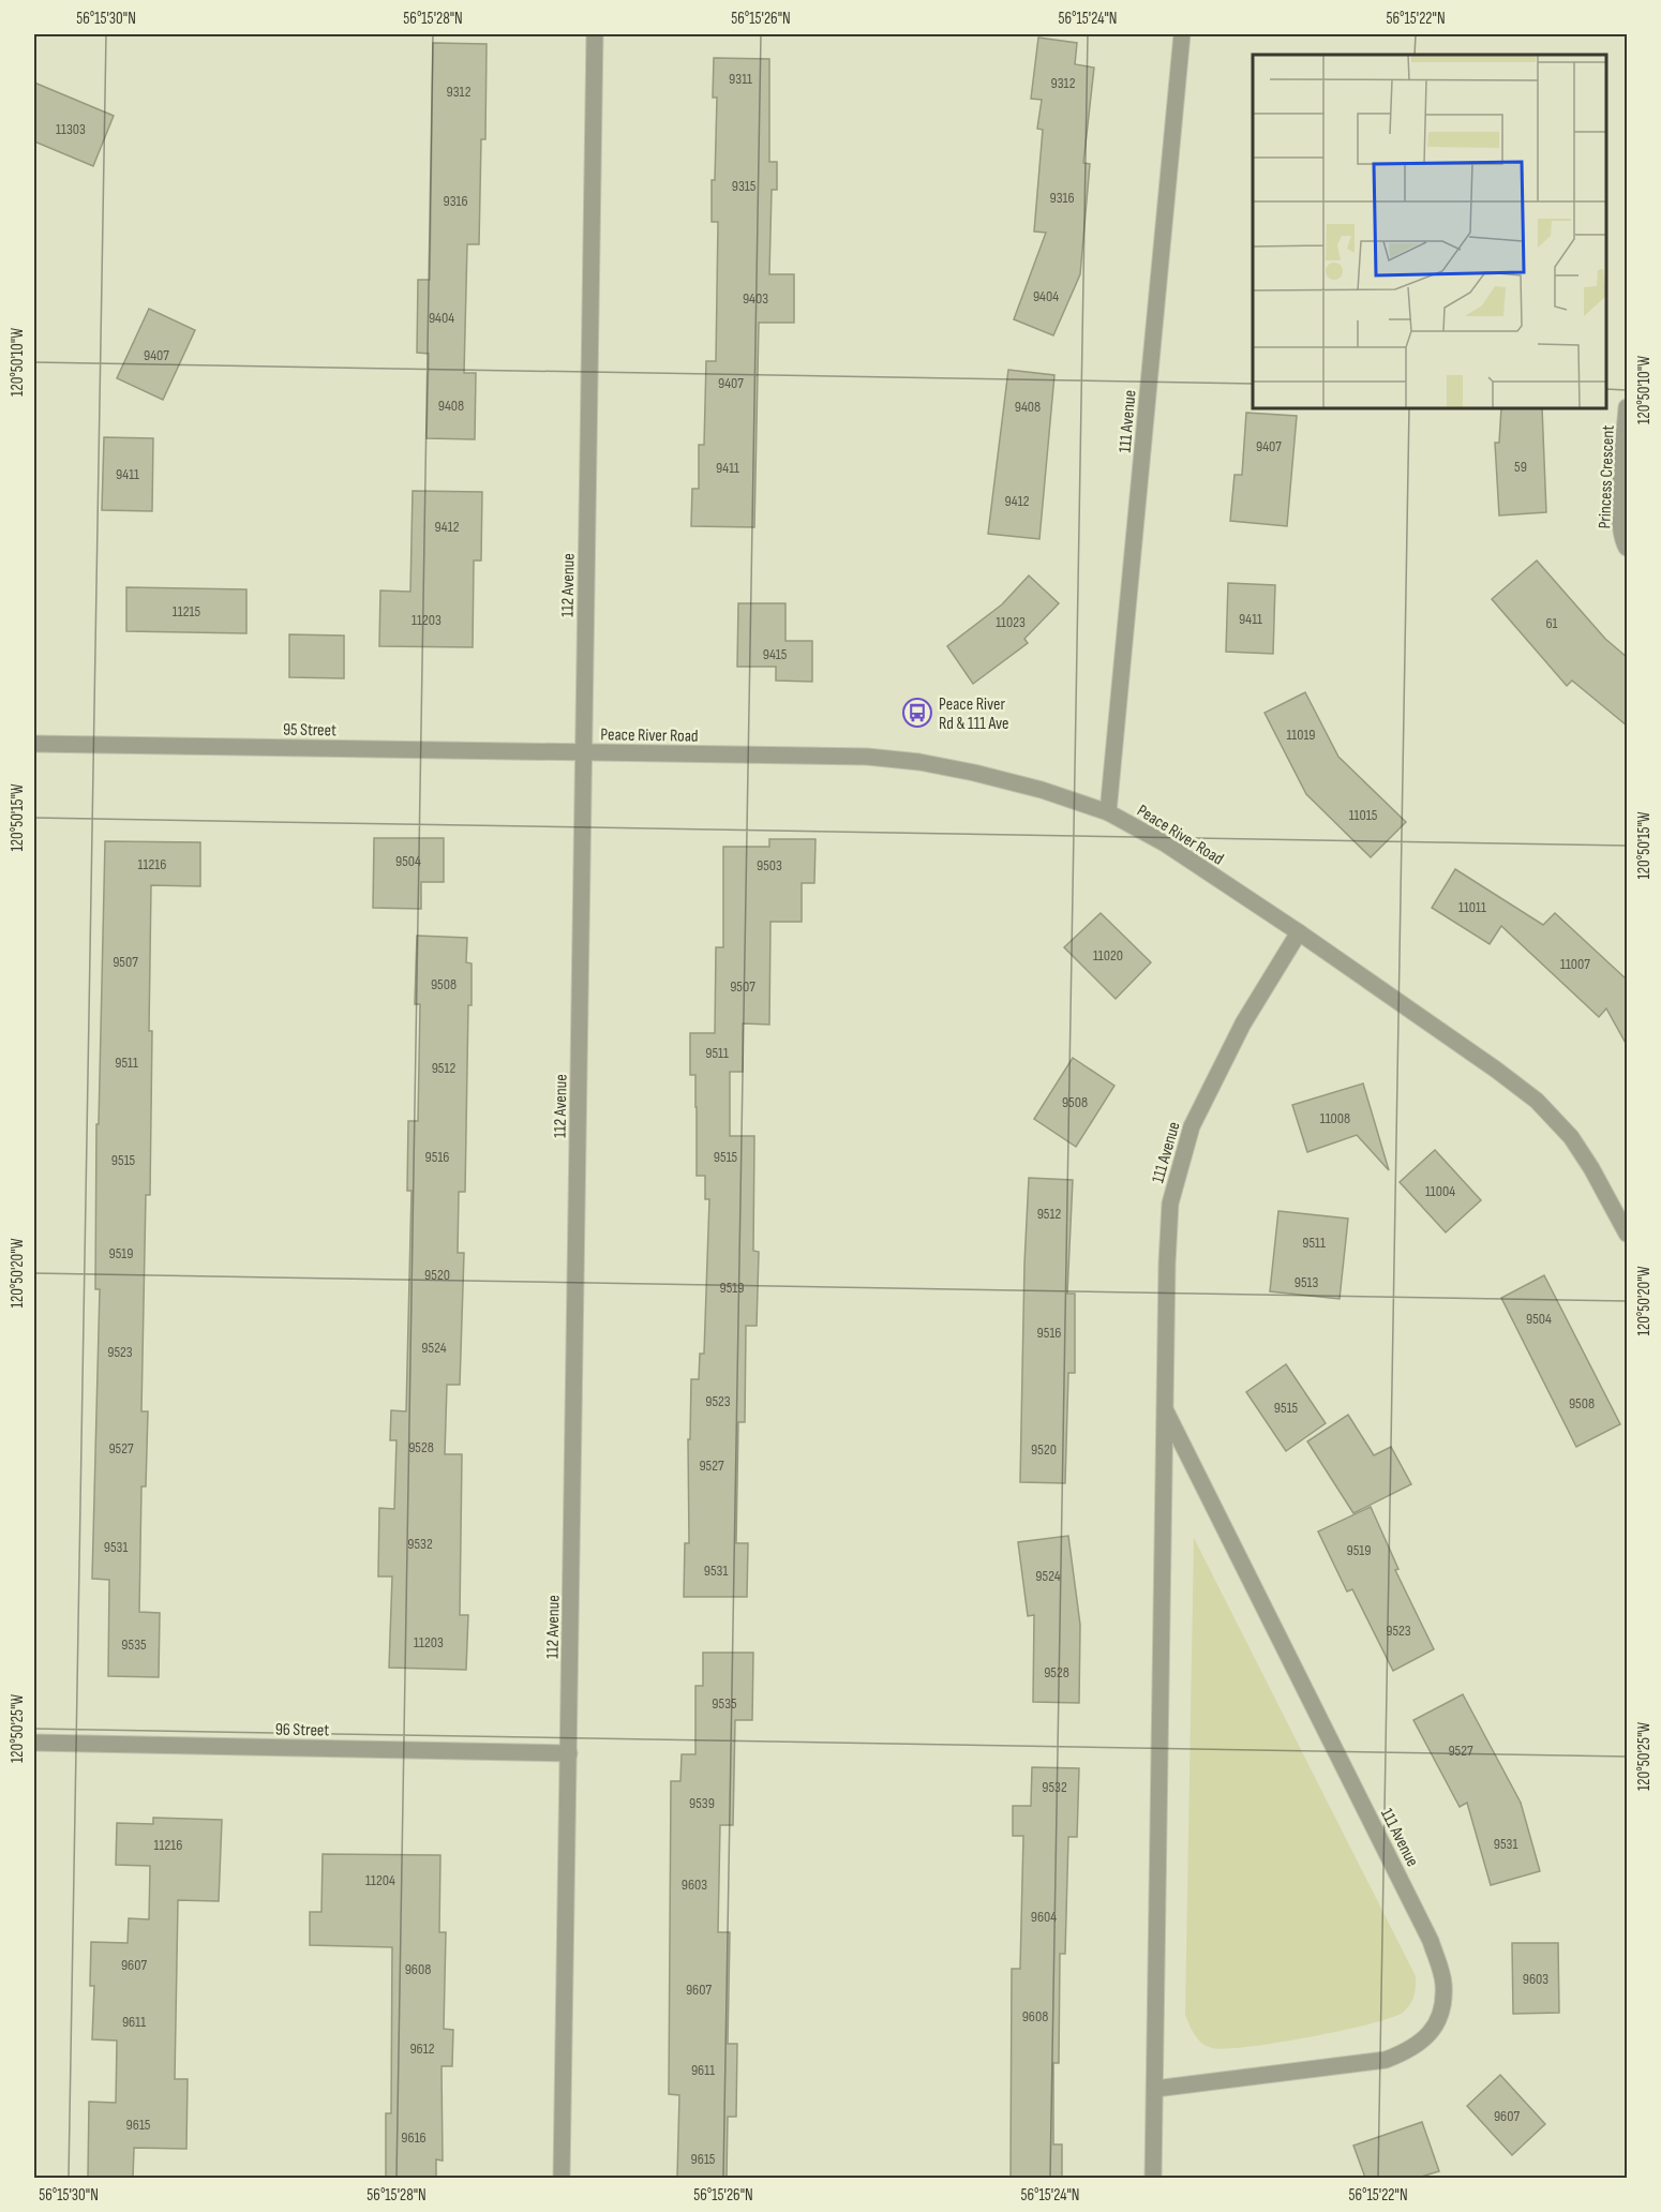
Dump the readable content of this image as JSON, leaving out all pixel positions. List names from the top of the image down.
{
  "streets": {
    "street": [
      "111 Avenue",
      "Princess Crescent",
      "112 Avenue",
      "95 Street",
      "Peace River Road",
      "96 Street"
    ]
  },
  "crossings": [
    ["111 Avenue", "Peace River Road"],
    ["112 Avenue", "95 Street"],
    ["112 Avenue", "Peace River Road"],
    ["112 Avenue", "96 Street"],
    ["95 Street", "Peace River Road"]
  ],
  "places": {
    "bus stop": ["Peace River Rd & 111 Ave"]
  },
  "house_numbers": [
    "9311",
    "9312",
    "9312",
    "11303",
    "9315",
    "9316",
    "9316",
    "9404",
    "9403",
    "9404",
    "9407",
    "9407",
    "9408",
    "9408",
    "9407",
    "59",
    "9411",
    "9411",
    "9412",
    "9412",
    "11215",
    "9411",
    "11203",
    "11023",
    "61",
    "9415",
    "11019",
    "11015",
    "9504",
    "11216",
    "9503",
    "11011",
    "11020",
    "9507",
    "11007",
    "9508",
    "9507",
    "9511",
    "9511",
    "9512",
    "9508",
    "11008",
    "9516",
    "9515",
    "9515",
    "11004",
    "9512",
    "9511",
    "9519",
    "9520",
    "9513",
    "9519",
    "9504",
    "9516",
    "9524",
    "9523",
    "9523",
    "9508",
    "9515",
    "9528",
    "9527",
    "9520",
    "9527",
    "9532",
    "9531",
    "9519",
    "9531",
    "9524",
    "9523",
    "11203",
    "9535",
    "9528",
    "9535",
    "9527",
    "9532",
    "9539",
    "9531",
    "11216",
    "11204",
    "9603",
    "9604",
    "9607",
    "9608",
    "9603",
    "9607",
    "9608",
    "9611",
    "9612",
    "9611",
    "9607",
    "9615",
    "9616",
    "9615"
  ],
  "coordinates": [
    "56°15'30\"N",
    "56°15'28\"N",
    "56°15'26\"N",
    "56°15'24\"N",
    "56°15'22\"N",
    "120°50'10\"W",
    "120°50'15\"W",
    "120°50'20\"W",
    "120°50'25\"W"
  ]
}
